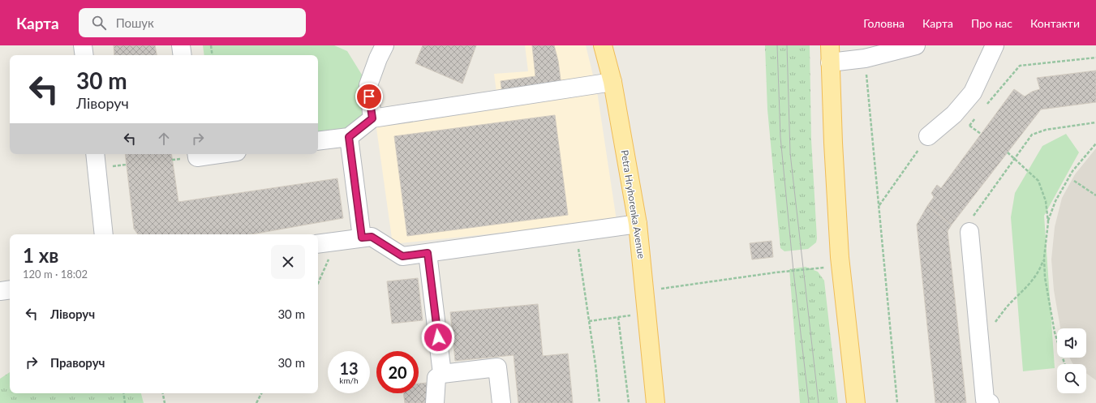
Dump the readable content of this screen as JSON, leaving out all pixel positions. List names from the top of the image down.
{
  "streets": {
    "main road": ["Petra Hryhorenka Avenue"]
  },
  "page": {
    "header": "Карта",
    "search": "Пошук",
    "nav": [
      "Головна",
      "Карта",
      "Про нас",
      "Контакти"
    ],
    "turn": ["30 m", "Ліворуч"],
    "heading": ["1 хв", "120 m · 18:02"],
    "list": [
      {
        "name": "Ліворуч",
        "value": "30 m"
      },
      {
        "name": "Праворуч",
        "value": "30 m"
      }
    ],
    "speed": "13 km/h",
    "limit": "20"
  }
}
